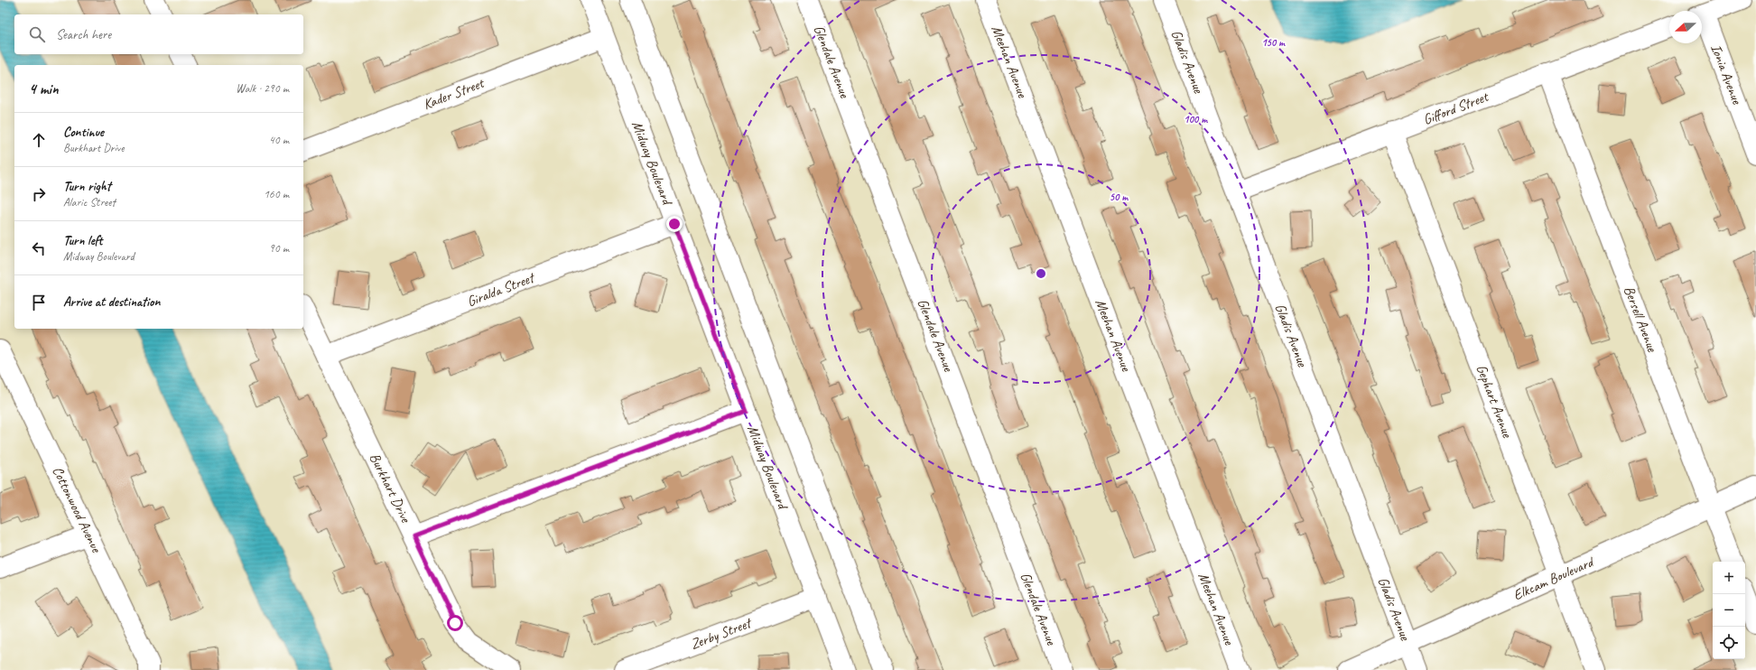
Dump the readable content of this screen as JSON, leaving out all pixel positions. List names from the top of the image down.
{
  "streets": {
    "street": [
      "Glendale Avenue",
      "Meehan Avenue",
      "Gladis Avenue",
      "Ionia Avenue",
      "Kader Street",
      "Gifford Street",
      "Midway Boulevard",
      "Giralda Street",
      "Bersell Avenue",
      "Gephart Avenue",
      "Burkhart Drive",
      "Cottonwood Avenue",
      "Elkcam Boulevard",
      "Zerby Street"
    ]
  },
  "crossings": [
    ["Gladis Avenue", "Gifford Street"],
    ["Gladis Avenue", "Elkcam Boulevard"],
    ["Kader Street", "Midway Boulevard"],
    ["Gifford Street", "Bersell Avenue"],
    ["Gifford Street", "Gephart Avenue"],
    ["Midway Boulevard", "Giralda Street"],
    ["Midway Boulevard", "Zerby Street"],
    ["Giralda Street", "Burkhart Drive"],
    ["Bersell Avenue", "Elkcam Boulevard"],
    ["Gephart Avenue", "Elkcam Boulevard"]
  ],
  "north": "left",
  "page": {
    "search": "Search here",
    "heading": ["4 min", "Walk · 290 m"],
    "list": [
      ["Continue", "Burkhart Drive", "40 m"],
      ["Turn right", "Alaric Street", "160 m"],
      ["Turn left", "Midway Boulevard", "90 m"],
      "Arrive at destination"
    ],
    "map_buttons": ["+", "−"]
  },
  "rings": ["150 m", "100 m", "50 m"]
}
